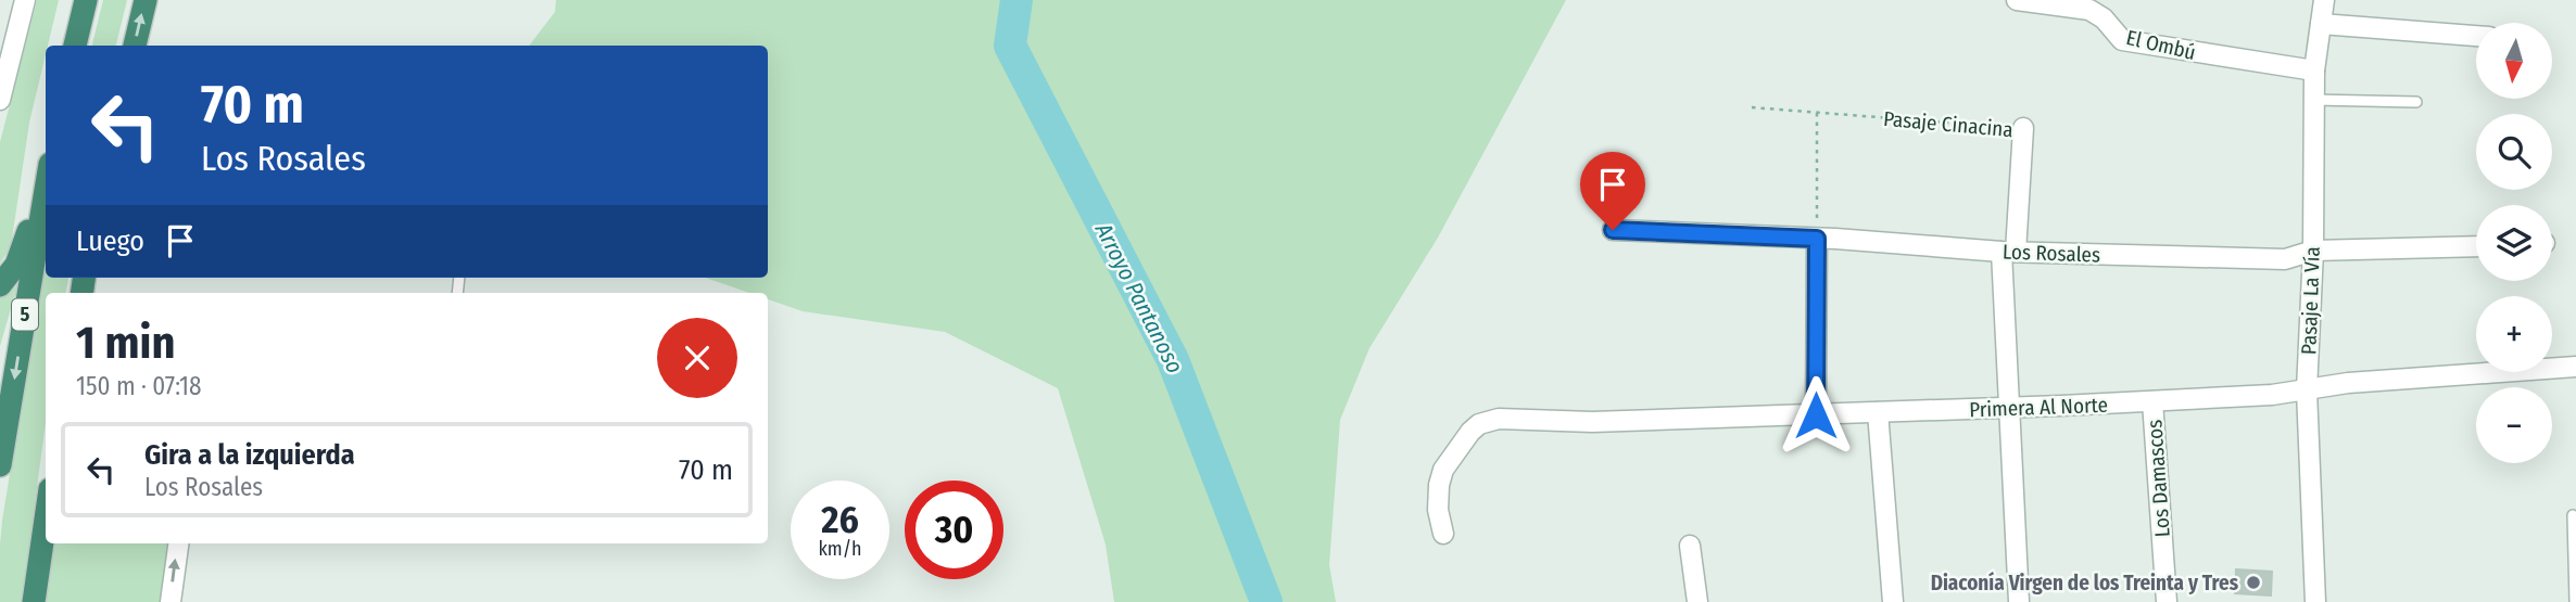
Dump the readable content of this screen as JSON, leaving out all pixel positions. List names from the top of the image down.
{
  "streets": {
    "highway": ["5"],
    "street": [
      "El Ombú",
      "Pasaje Cinacina",
      "Los Rosales",
      "Pasaje La Vía",
      "Primera Al Norte",
      "Los Damascos"
    ]
  },
  "crossings": [
    ["El Ombú", "Pasaje La Vía"],
    ["Pasaje Cinacina", "Los Rosales"],
    ["Pasaje Cinacina", "Primera Al Norte"],
    ["Los Rosales", "Pasaje La Vía"],
    ["Pasaje La Vía", "Primera Al Norte"],
    ["Primera Al Norte", "Los Damascos"]
  ],
  "water": ["Arroyo Pantanoso"],
  "places": ["Diaconía Virgen de los Treinta y Tres"],
  "north": "bottom",
  "page": {
    "map_buttons": ["+", "−"],
    "turn": ["70 m", "Los Rosales"],
    "then": "Luego",
    "heading": ["1 min", "150 m · 07:18"],
    "list": [
      {
        "name": "Gira a la izquierda",
        "note": "Los Rosales",
        "value": "70 m"
      }
    ],
    "speed": "26 km/h",
    "limit": "30"
  }
}
